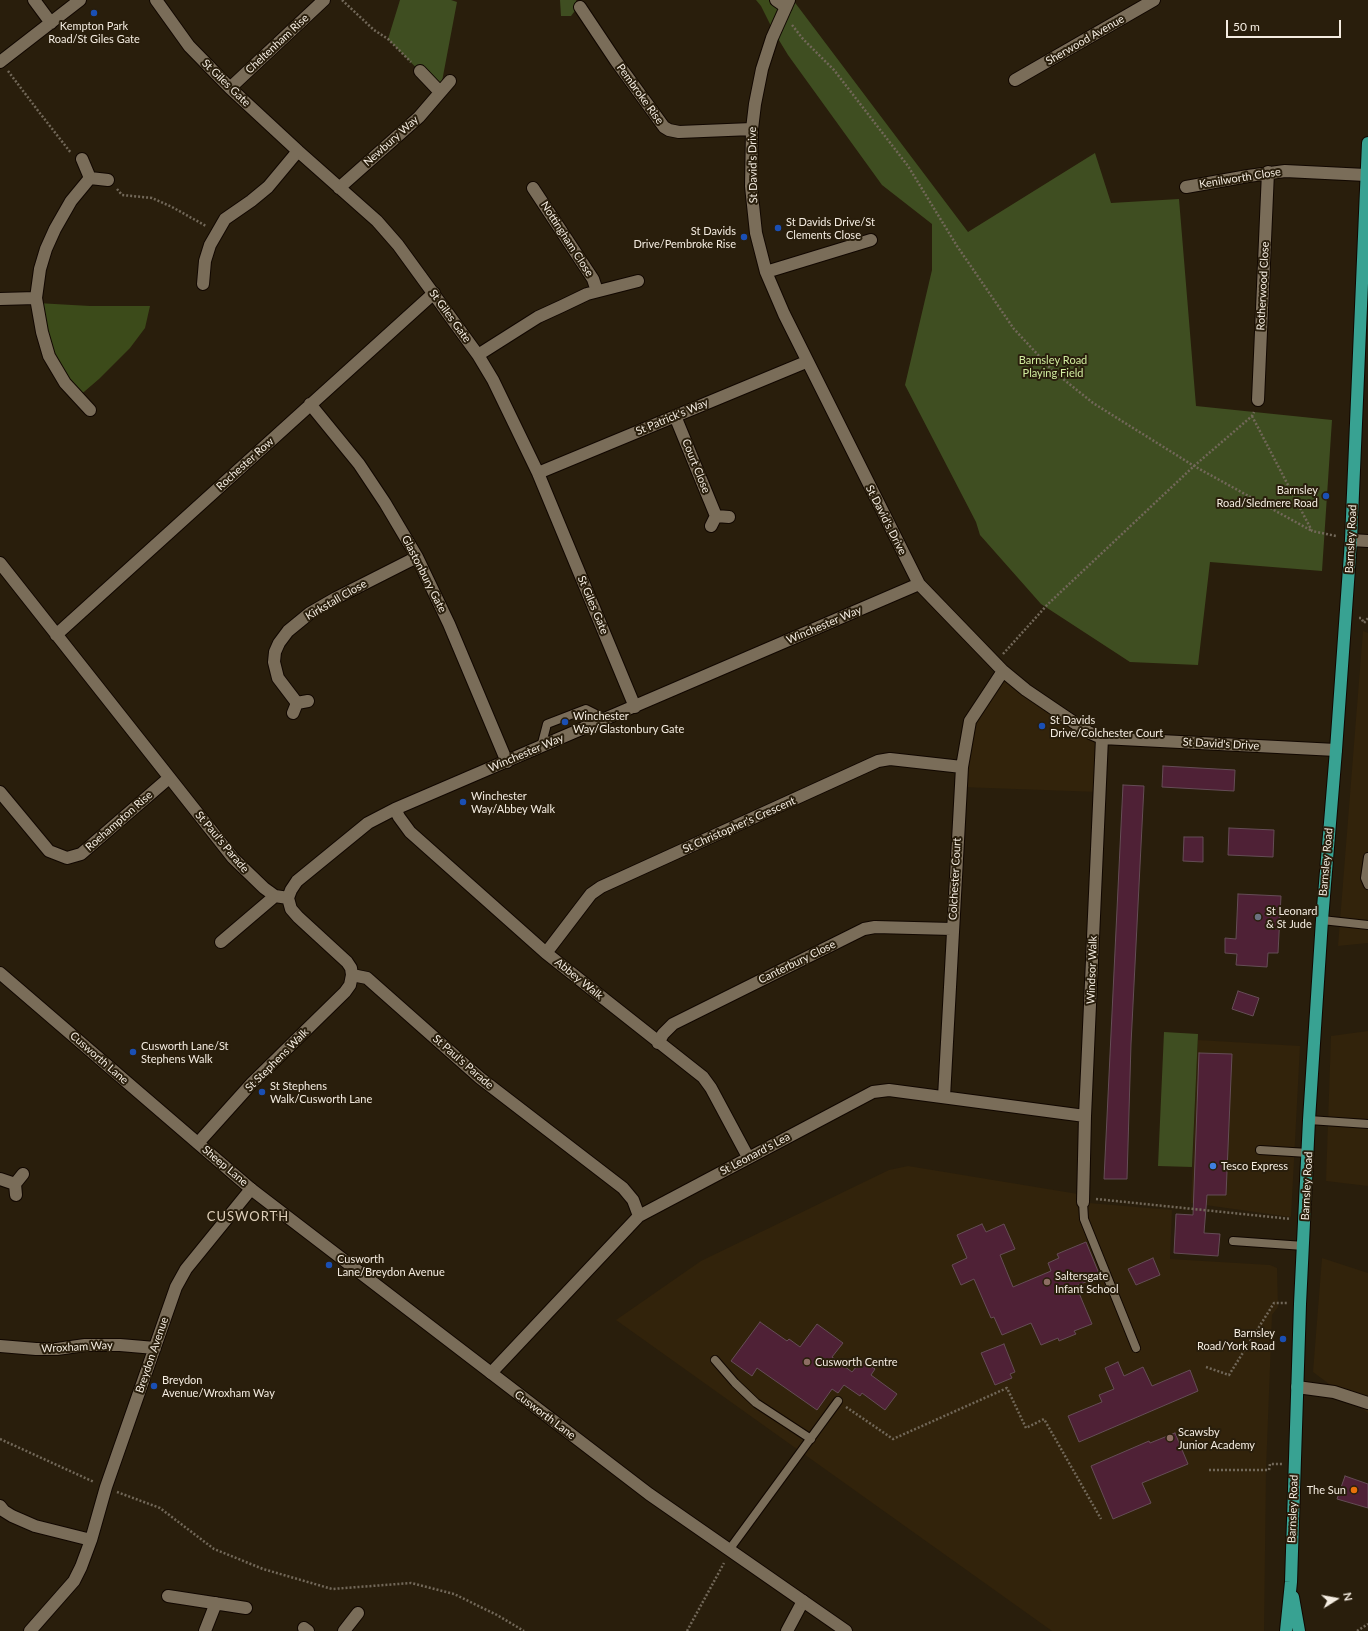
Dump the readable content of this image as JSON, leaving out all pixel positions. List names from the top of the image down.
{
  "streets": {
    "highway": ["Barnsley Road"],
    "street": [
      "Sherwood Avenue",
      "Cheltenham Rise",
      "St Giles Gate",
      "Pembroke Rise",
      "Newbury Way",
      "St David's Drive",
      "Kenilworth Close",
      "Nottingham Close",
      "Rotherwood Close",
      "St Patrick's Way",
      "Rochester Row",
      "Court Close",
      "Glastonbury Gate",
      "Kirkstall Close",
      "Winchester Way",
      "Roehampton Rise",
      "St Christopher's Crescent",
      "St Paul's Parade",
      "Colchester Court",
      "Canterbury Close",
      "Windsor Walk",
      "Abbey Walk",
      "Cusworth Lane",
      "St Stephens Walk",
      "St Leonard's Lea",
      "Sheep Lane",
      "Wroxham Way",
      "Breydon Avenue"
    ]
  },
  "crossings": [
    ["Cheltenham Rise", "St Giles Gate"],
    ["St Giles Gate", "Newbury Way"],
    ["St Giles Gate", "Nottingham Close"],
    ["St Giles Gate", "St Patrick's Way"],
    ["St Giles Gate", "Rochester Row"],
    ["St Giles Gate", "Winchester Way"],
    ["Pembroke Rise", "St David's Drive"],
    ["St David's Drive", "St Patrick's Way"],
    ["St David's Drive", "Barnsley Road"],
    ["St David's Drive", "Winchester Way"],
    ["St David's Drive", "Colchester Court"],
    ["St David's Drive", "Windsor Walk"],
    ["Kenilworth Close", "Rotherwood Close"],
    ["Kenilworth Close", "Barnsley Road"],
    ["St Patrick's Way", "Court Close"],
    ["Rochester Row", "Glastonbury Gate"],
    ["Rochester Row", "St Paul's Parade"],
    ["Glastonbury Gate", "Kirkstall Close"],
    ["Glastonbury Gate", "Winchester Way"],
    ["Winchester Way", "St Paul's Parade"],
    ["Winchester Way", "Abbey Walk"],
    ["Roehampton Rise", "St Paul's Parade"],
    ["St Christopher's Crescent", "Colchester Court"],
    ["St Christopher's Crescent", "Abbey Walk"],
    ["St Paul's Parade", "St Stephens Walk"],
    ["St Paul's Parade", "St Leonard's Lea"],
    ["Colchester Court", "Canterbury Close"],
    ["Colchester Court", "St Leonard's Lea"],
    ["Canterbury Close", "Abbey Walk"],
    ["Windsor Walk", "St Leonard's Lea"],
    ["Abbey Walk", "St Leonard's Lea"],
    ["Cusworth Lane", "St Stephens Walk"],
    ["Cusworth Lane", "St Leonard's Lea"],
    ["Cusworth Lane", "Sheep Lane"],
    ["Cusworth Lane", "Breydon Avenue"],
    ["St Stephens Walk", "Sheep Lane"],
    ["Sheep Lane", "Breydon Avenue"],
    ["Wroxham Way", "Breydon Avenue"]
  ],
  "districts": ["CUSWORTH"],
  "parks": ["Barnsley Road Playing Field"],
  "places": [
    "Kempton Park Road/St Giles Gate",
    "St Davids Drive/St Clements Close",
    "St Davids Drive/Pembroke Rise",
    "Barnsley Road/Sledmere Road",
    "Winchester Way/Glastonbury Gate",
    "St Davids Drive/Colchester Court",
    "Winchester Way/Abbey Walk",
    "St Leonard & St Jude",
    "Cusworth Lane/St Stephens Walk",
    "St Stephens Walk/Cusworth Lane",
    "Tesco Express",
    "Cusworth Lane/Breydon Avenue",
    "Saltersgate Infant School",
    "Barnsley Road/York Road",
    "Cusworth Centre",
    "Breydon Avenue/Wroxham Way",
    "Scawsby Junior Academy",
    "The Sun"
  ],
  "scale_bar": "50 m",
  "north": "right"
}
